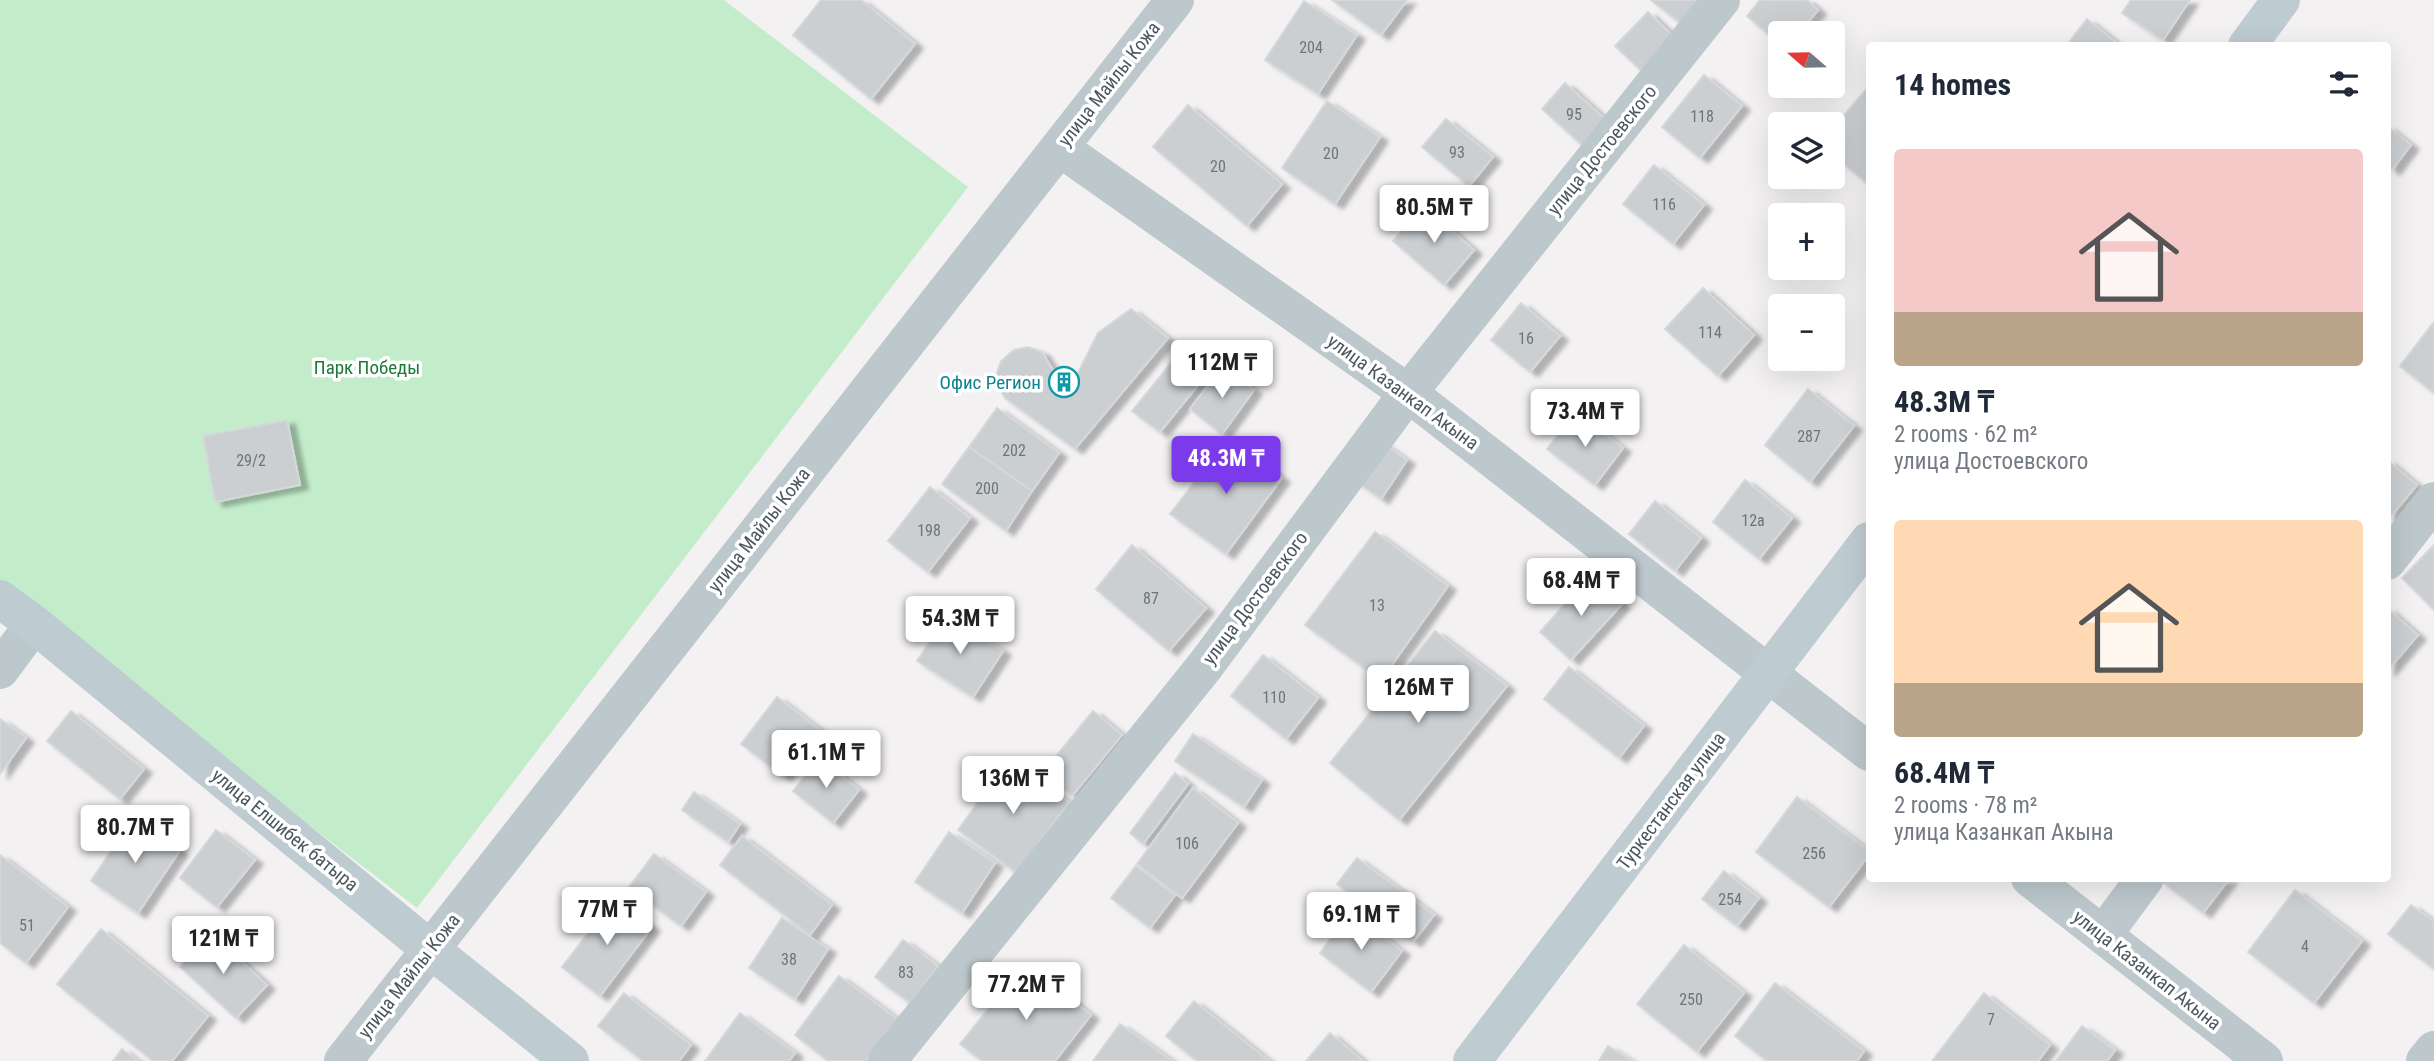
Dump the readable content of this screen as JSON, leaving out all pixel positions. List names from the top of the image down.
{
  "streets": {
    "street": [
      "улица Майлы Кожа",
      "улица Достоевского",
      "улица Казанкап Акына",
      "Туркестанская улица",
      "улица Елшибек батыра"
    ]
  },
  "crossings": [
    ["улица Майлы Кожа", "улица Казанкап Акына"],
    ["улица Майлы Кожа", "улица Елшибек батыра"],
    ["улица Достоевского", "улица Казанкап Акына"],
    ["улица Казанкап Акына", "Туркестанская улица"]
  ],
  "parks": ["Парк Победы"],
  "places": {
    "building": ["Офис Регион"]
  },
  "house_numbers": [
    "204",
    "95",
    "118",
    "93",
    "20",
    "20",
    "116",
    "114",
    "16",
    "287",
    "202",
    "29/2",
    "200",
    "12а",
    "198",
    "87",
    "13",
    "110",
    "106",
    "256",
    "254",
    "51",
    "4",
    "38",
    "83",
    "250",
    "7"
  ],
  "north": "left",
  "page": {
    "map_buttons": ["+", "−"],
    "heading": "14 homes",
    "list": [
      {
        "name": "48.3M ₸",
        "note": "2 rooms · 62 m² · улица Достоевского"
      },
      {
        "name": "68.4M ₸",
        "note": "2 rooms · 78 m² · улица Казанкап Акына"
      }
    ],
    "price": [
      "80.5M ₸",
      "112M ₸",
      "73.4M ₸",
      "48.3M ₸",
      "68.4M ₸",
      "54.3M ₸",
      "126M ₸",
      "61.1M ₸",
      "136M ₸",
      "80.7M ₸",
      "77M ₸",
      "69.1M ₸",
      "121M ₸",
      "77.2M ₸"
    ]
  }
}
